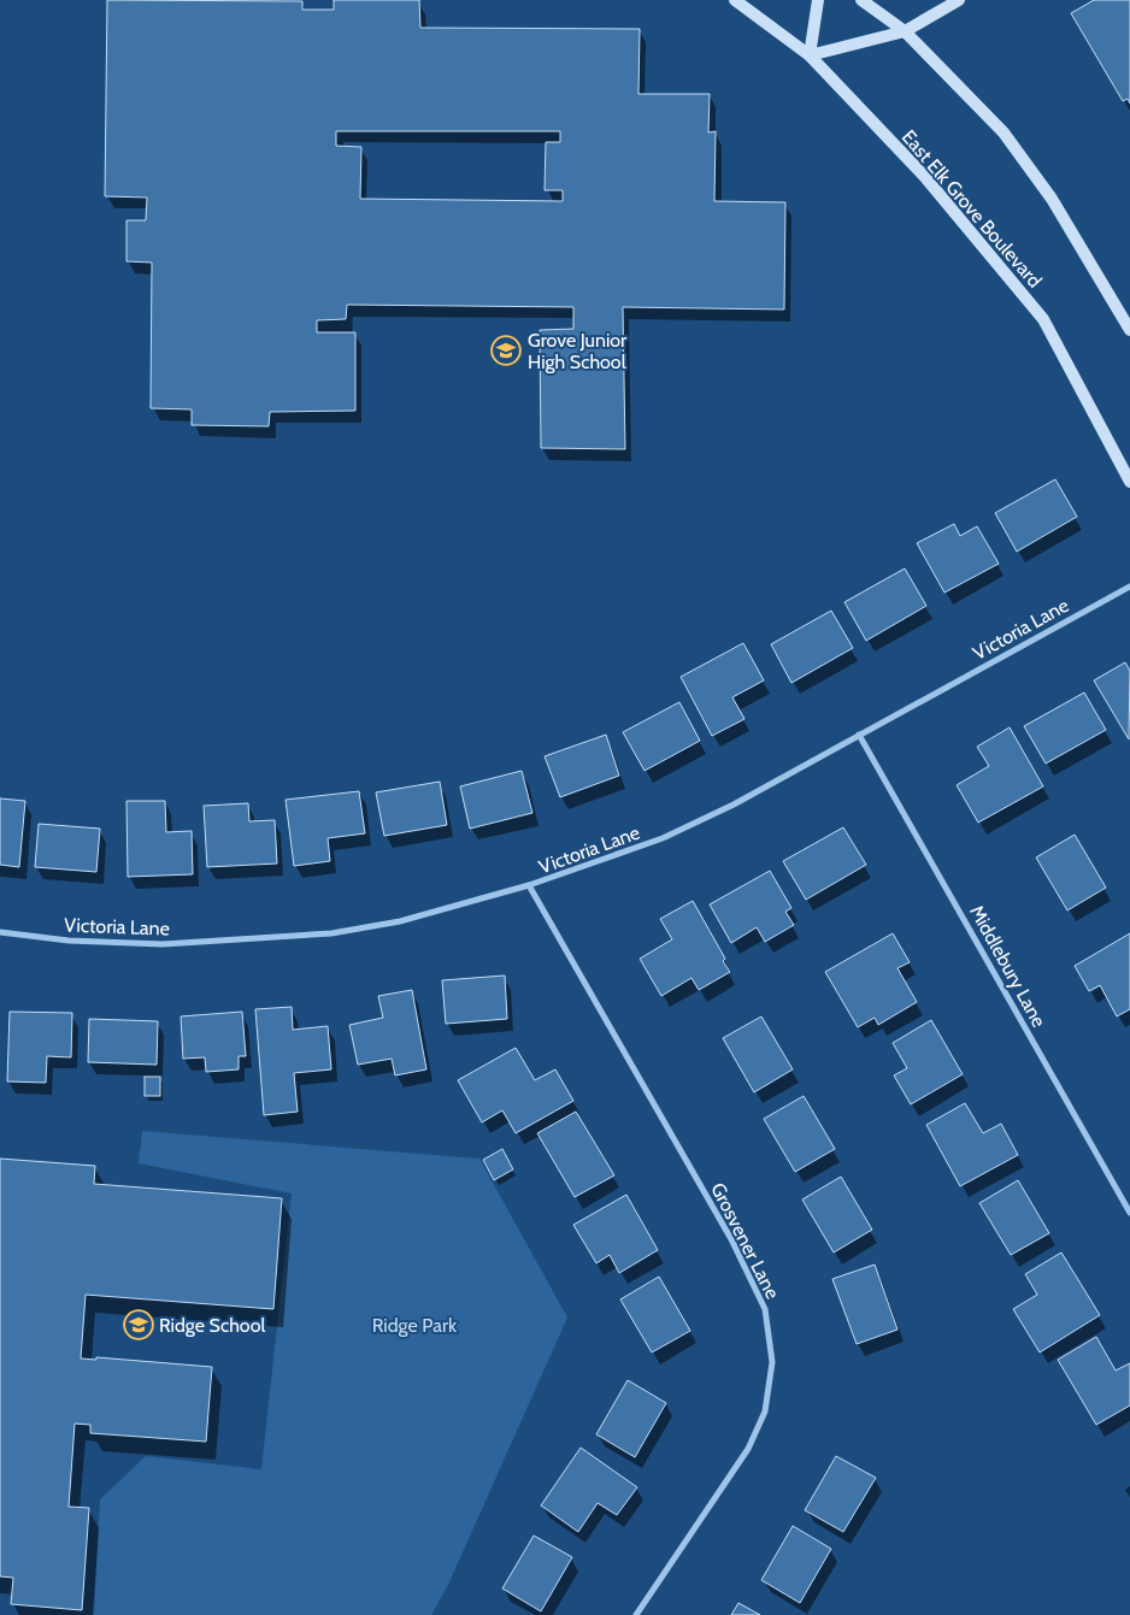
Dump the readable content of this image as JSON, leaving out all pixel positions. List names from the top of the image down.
{
  "streets": {
    "street": [
      "East Elk Grove Boulevard",
      "Victoria Lane",
      "Middlebury Lane",
      "Grosvener Lane"
    ]
  },
  "crossings": [
    ["Victoria Lane", "Middlebury Lane"],
    ["Victoria Lane", "Grosvener Lane"]
  ],
  "parks": ["Ridge Park"],
  "places": {
    "school or university": ["Grove Junior High School", "Ridge School"]
  }
}
